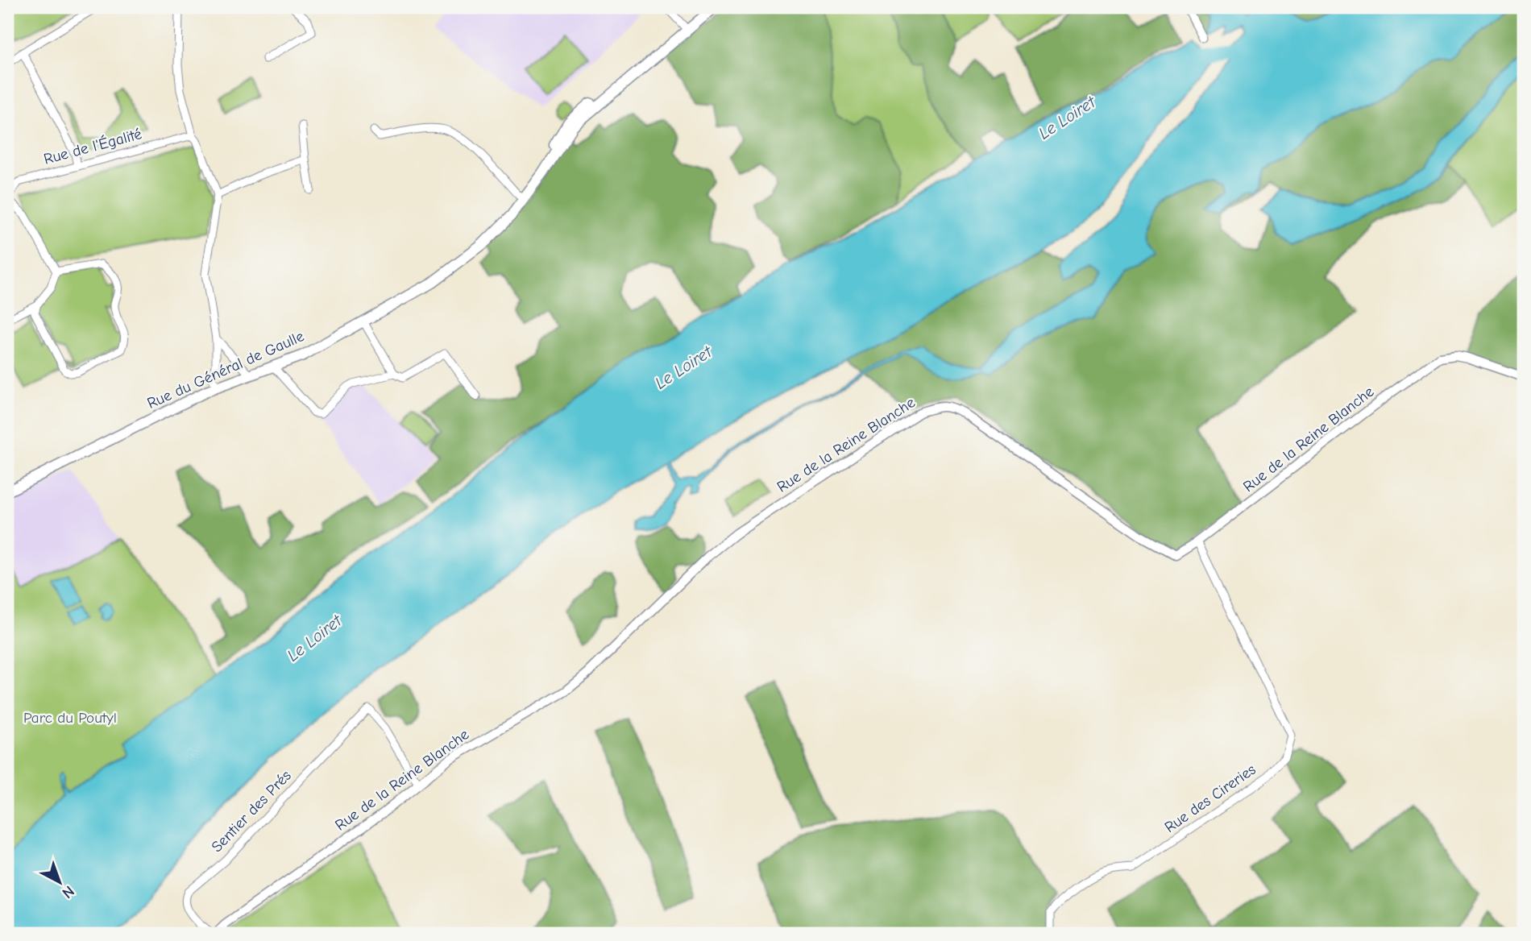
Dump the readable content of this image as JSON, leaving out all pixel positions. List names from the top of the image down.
{
  "streets": {
    "main road": ["Rue du Général de Gaulle"],
    "street": [
      "Rue de l'Égalité",
      "Rue de la Reine Blanche",
      "Rue des Cireries",
      "Sentier des Prés"
    ]
  },
  "crossings": [
    ["Rue de la Reine Blanche", "Rue des Cireries"],
    ["Rue de la Reine Blanche", "Sentier des Prés"]
  ],
  "water": ["Le Loiret"],
  "parks": ["Parc du Poutyl"],
  "north": "bottom right"
}
